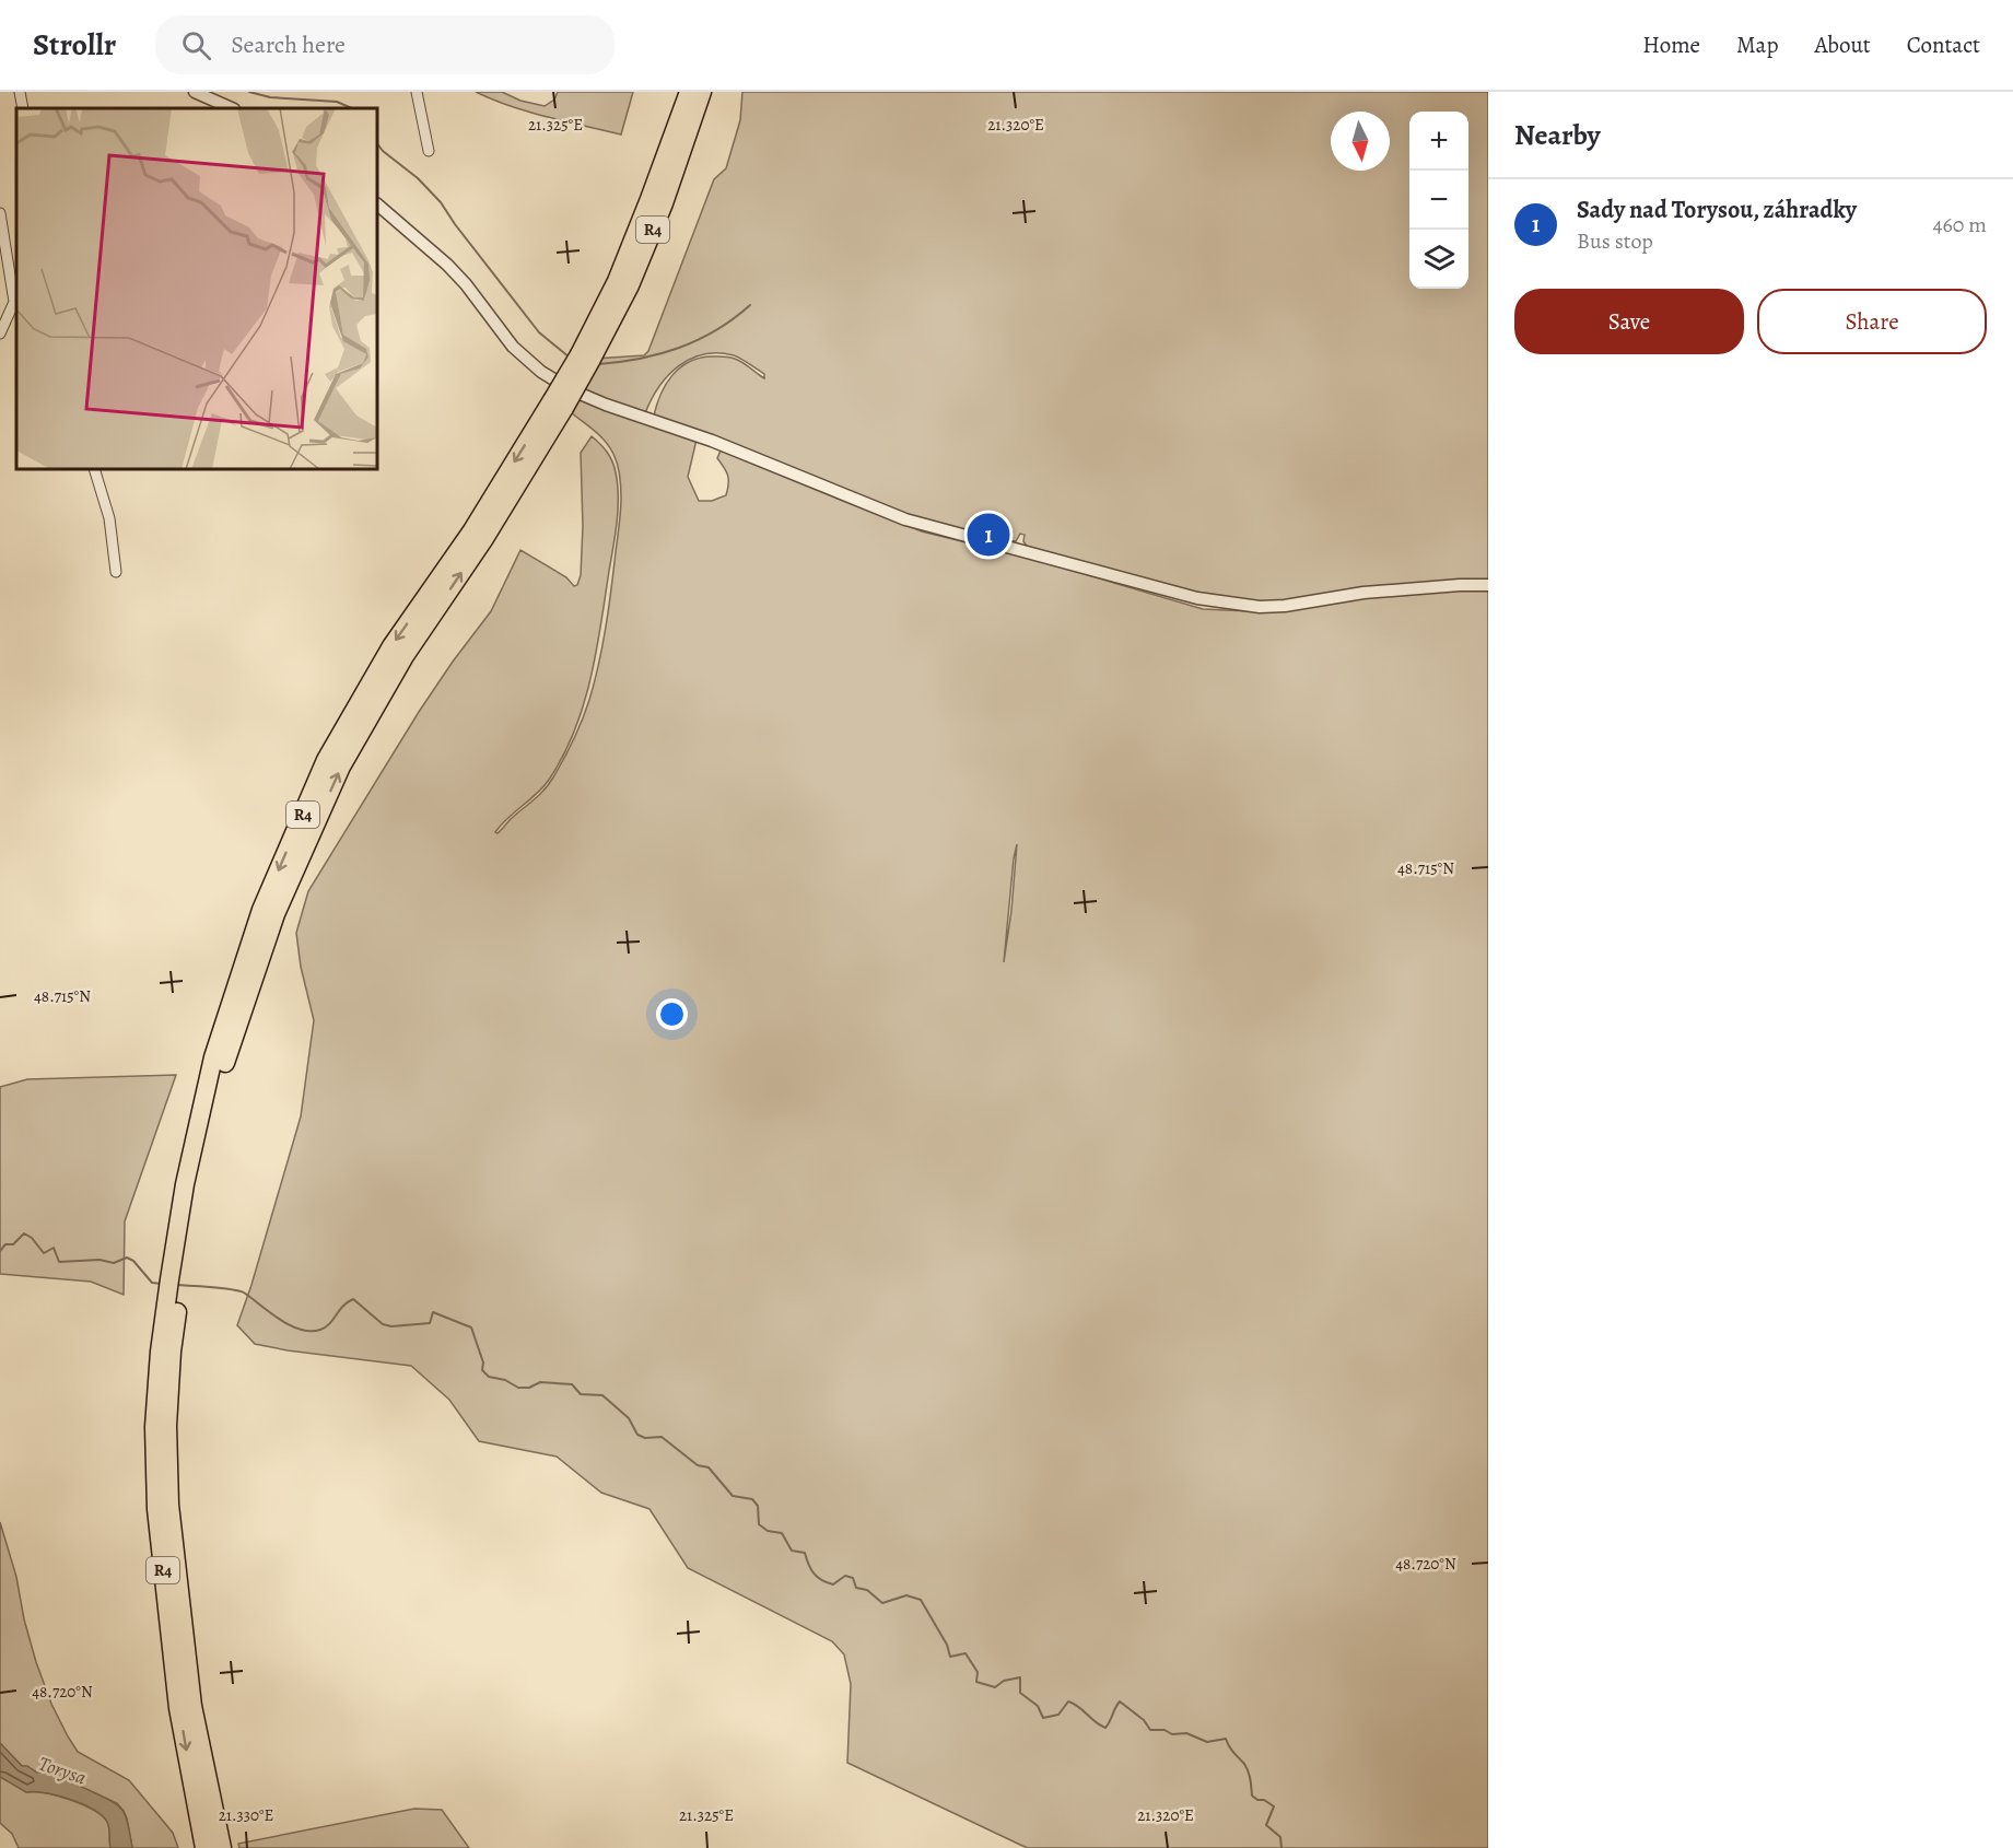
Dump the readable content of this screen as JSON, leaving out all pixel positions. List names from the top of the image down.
{
  "streets": {
    "highway": ["R4"]
  },
  "water": ["Torysa"],
  "north": "bottom",
  "page": {
    "header": "Strollr",
    "search": "Search here",
    "nav": [
      "Home",
      "Map",
      "About",
      "Contact"
    ],
    "heading": "Nearby",
    "map_buttons": ["+", "−"],
    "list": [
      {
        "mark": "1",
        "name": "Sady nad Torysou, záhradky",
        "note": "Bus stop",
        "value": "460 m"
      }
    ],
    "buttons": ["Save", "Share"],
    "pins": "1"
  },
  "coordinates": [
    "21.325°E",
    "21.320°E",
    "48.715°N",
    "48.720°N",
    "21.330°E"
  ]
}
